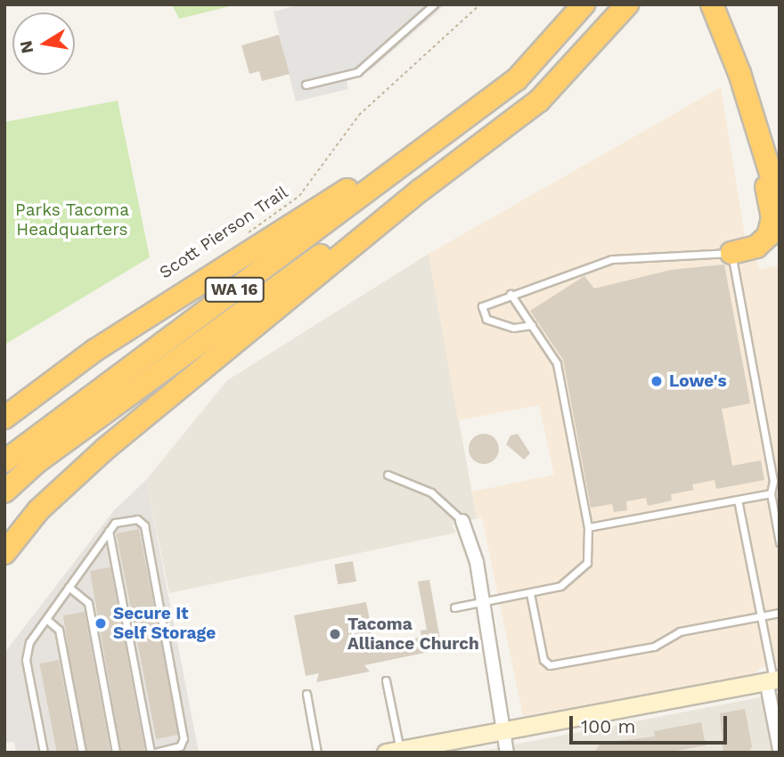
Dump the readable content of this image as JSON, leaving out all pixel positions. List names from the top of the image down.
{
  "streets": {
    "highway": ["WA 16"],
    "path": ["Scott Pierson Trail"]
  },
  "parks": ["Parks Tacoma Headquarters"],
  "places": ["Lowe's", "Secure It Self Storage", "Tacoma Alliance Church"],
  "scale_bar": "100 m",
  "north": "left"
}
